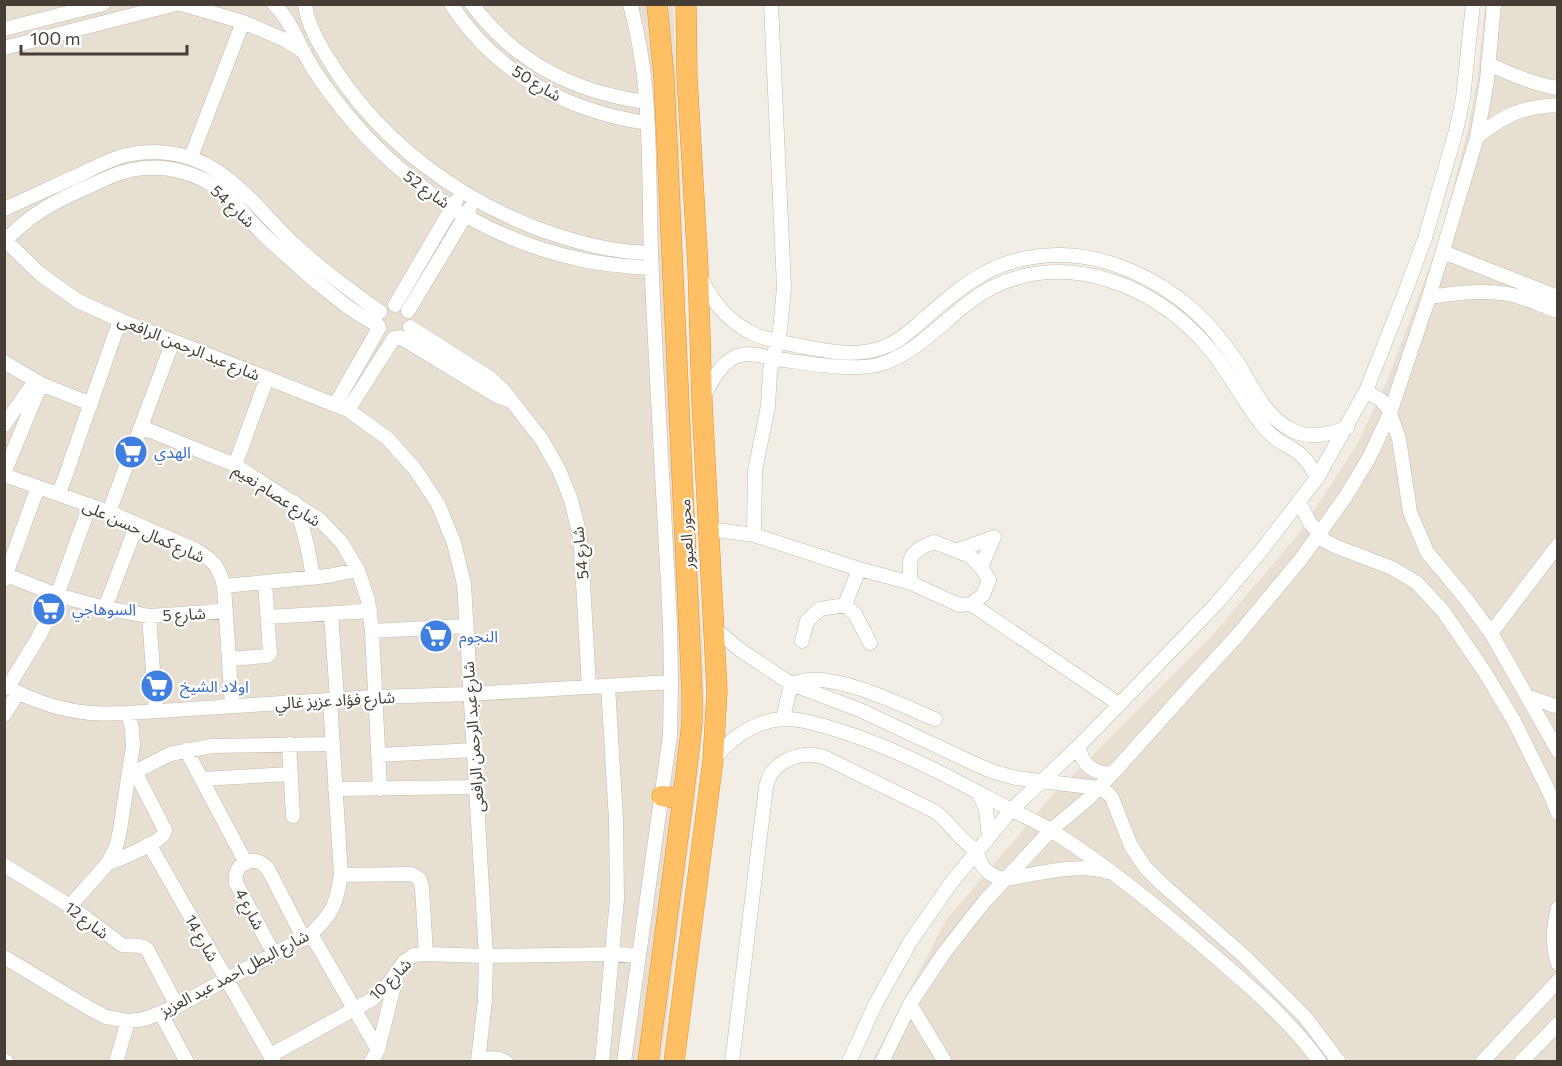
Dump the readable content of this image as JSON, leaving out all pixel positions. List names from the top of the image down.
{
  "streets": {
    "highway": ["محور العبور"],
    "street": [
      "شارع 50",
      "شارع 52",
      "شارع 54",
      "شارع عبد الرحمن الرافعى",
      "شارع عصام نعيم",
      "شارع كمال حسن على",
      "شارع 5",
      "شارع فؤاد عزيز غالي",
      "شارع 4",
      "شارع 12",
      "شارع 14",
      "شارع البطل احمد عبد العزيز",
      "شارع 10"
    ]
  },
  "crossings": [
    ["شارع 54", "شارع عبد الرحمن الرافعى"],
    ["شارع 54", "شارع فؤاد عزيز غالي"],
    ["شارع عبد الرحمن الرافعى", "شارع فؤاد عزيز غالي"],
    ["شارع عبد الرحمن الرافعى", "شارع 10"],
    ["شارع عصام نعيم", "شارع فؤاد عزيز غالي"],
    ["شارع كمال حسن على", "شارع 5"],
    ["شارع كمال حسن على", "شارع فؤاد عزيز غالي"],
    ["شارع فؤاد عزيز غالي", "شارع البطل احمد عبد العزيز"],
    ["شارع 4", "شارع البطل احمد عبد العزيز"],
    ["شارع 4", "شارع 10"],
    ["شارع 12", "شارع البطل احمد عبد العزيز"],
    ["شارع 14", "شارع البطل احمد عبد العزيز"],
    ["شارع 14", "شارع 10"]
  ],
  "places": {
    "supermarket": [
      "الهدي",
      "السوهاجي",
      "النجوم",
      "اولاد الشيخ"
    ]
  },
  "scale_bar": "100 m"
}
